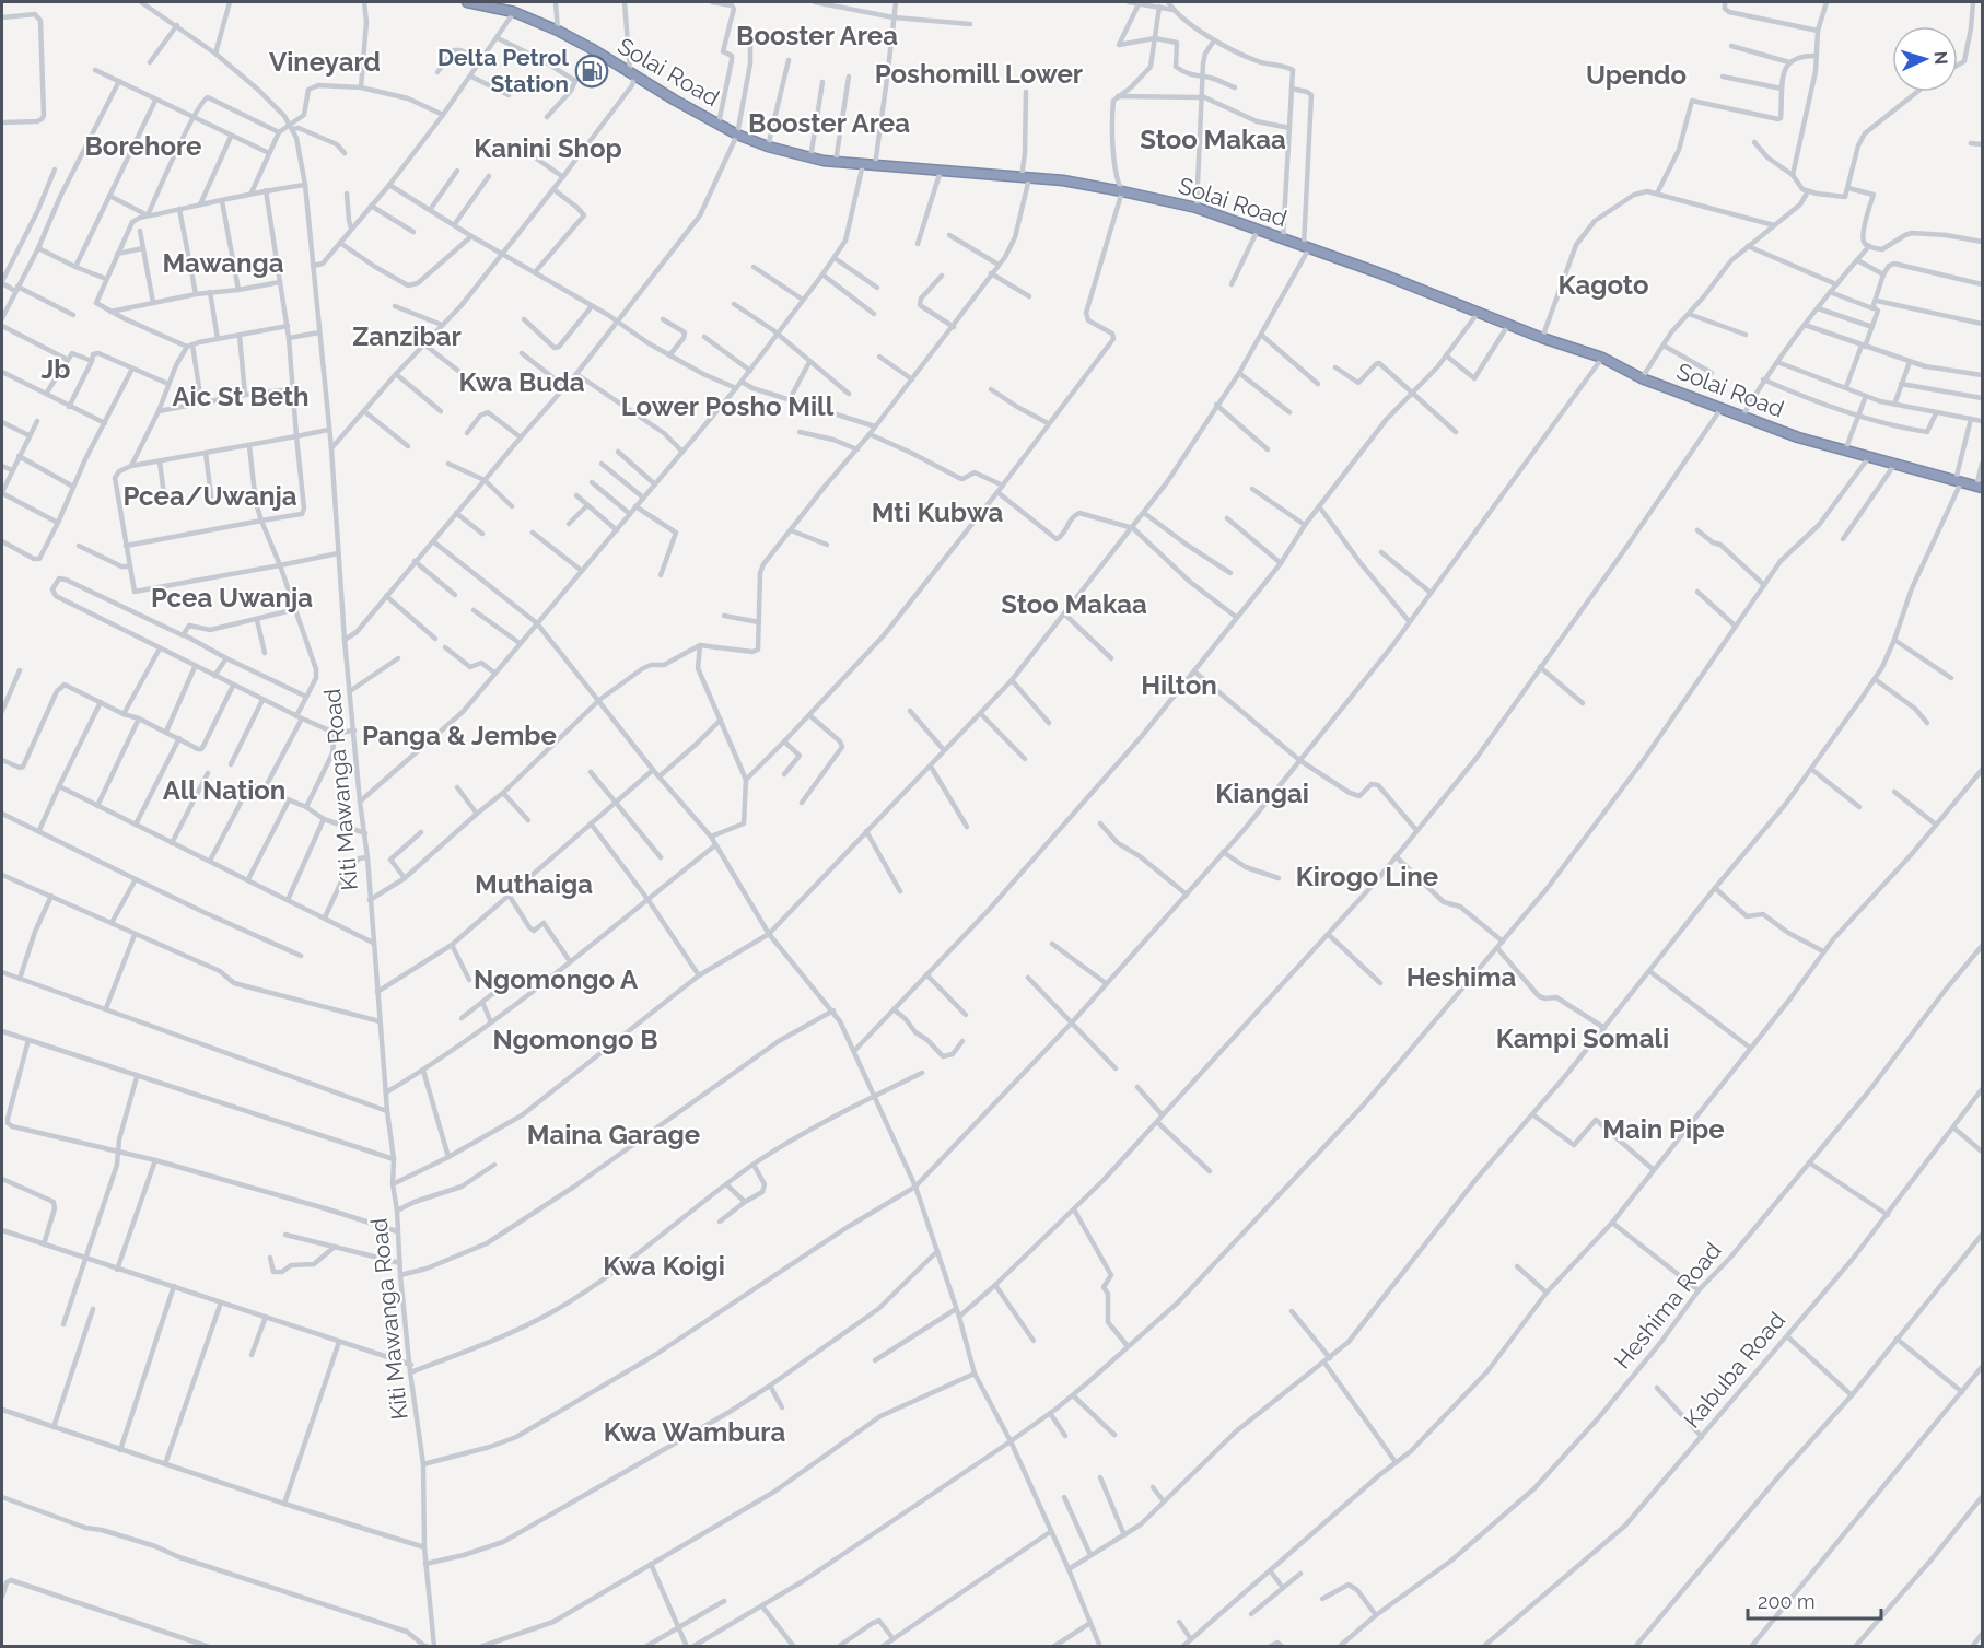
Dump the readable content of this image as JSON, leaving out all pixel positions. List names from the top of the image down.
{
  "streets": {
    "highway": ["Solai Road"],
    "street": ["Kiti Mawanga Road", "Heshima Road", "Kabuba Road"]
  },
  "districts": [
    "Booster Area",
    "Vineyard",
    "Poshomill Lower",
    "Upendo",
    "Booster Area",
    "Stoo Makaa",
    "Borehore",
    "Kanini Shop",
    "Mawanga",
    "Kagoto",
    "Zanzibar",
    "Jb",
    "Kwa Buda",
    "Aic St Beth",
    "Lower Posho Mill",
    "Pcea/Uwanja",
    "Mti Kubwa",
    "Pcea Uwanja",
    "Stoo Makaa",
    "Hilton",
    "Panga & Jembe",
    "All Nation",
    "Kiangai",
    "Kirogo Line",
    "Muthaiga",
    "Heshima",
    "Ngomongo A",
    "Kampi Somali",
    "Ngomongo B",
    "Main Pipe",
    "Maina Garage",
    "Kwa Koigi",
    "Kwa Wambura"
  ],
  "places": {
    "fuel station": ["Delta Petrol Station"]
  },
  "scale_bar": "200 m",
  "north": "right"
}
